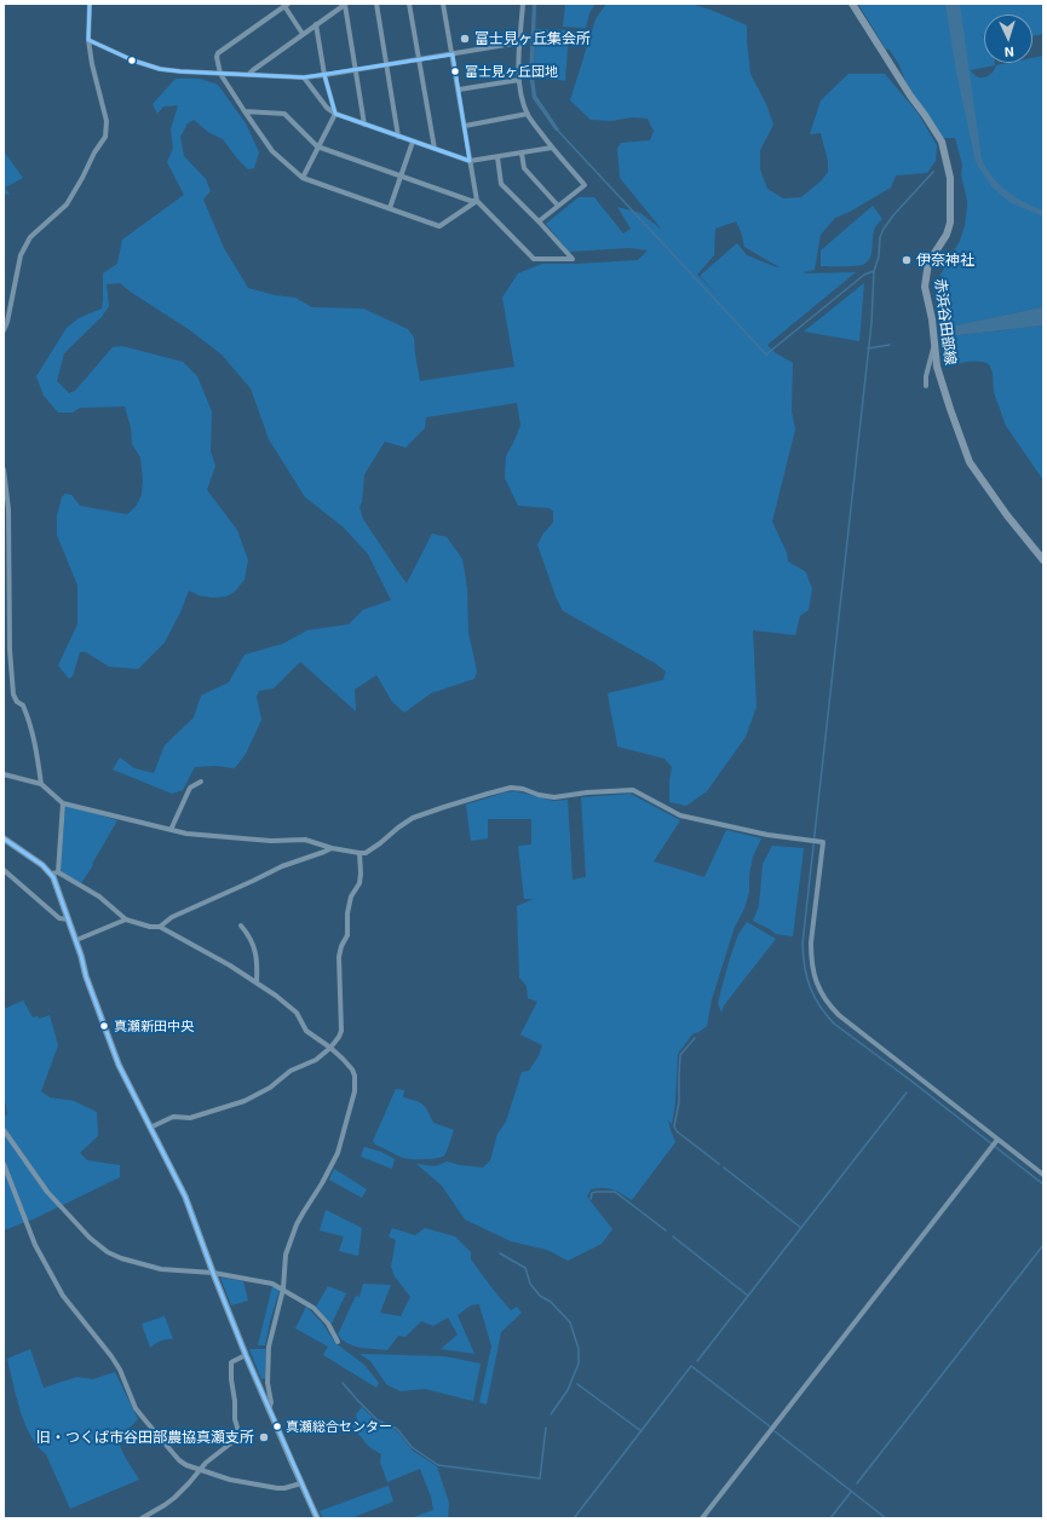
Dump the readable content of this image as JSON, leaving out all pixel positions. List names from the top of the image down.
{
  "streets": {
    "main road": ["赤浜谷田部線"]
  },
  "places": [
    "富士見ヶ丘集会所",
    "富士見ヶ丘団地",
    "伊奈神社",
    "真瀬新田中央",
    "真瀬総合センター",
    "旧・つくば市谷田部農協真瀬支所"
  ],
  "north": "bottom"
}
